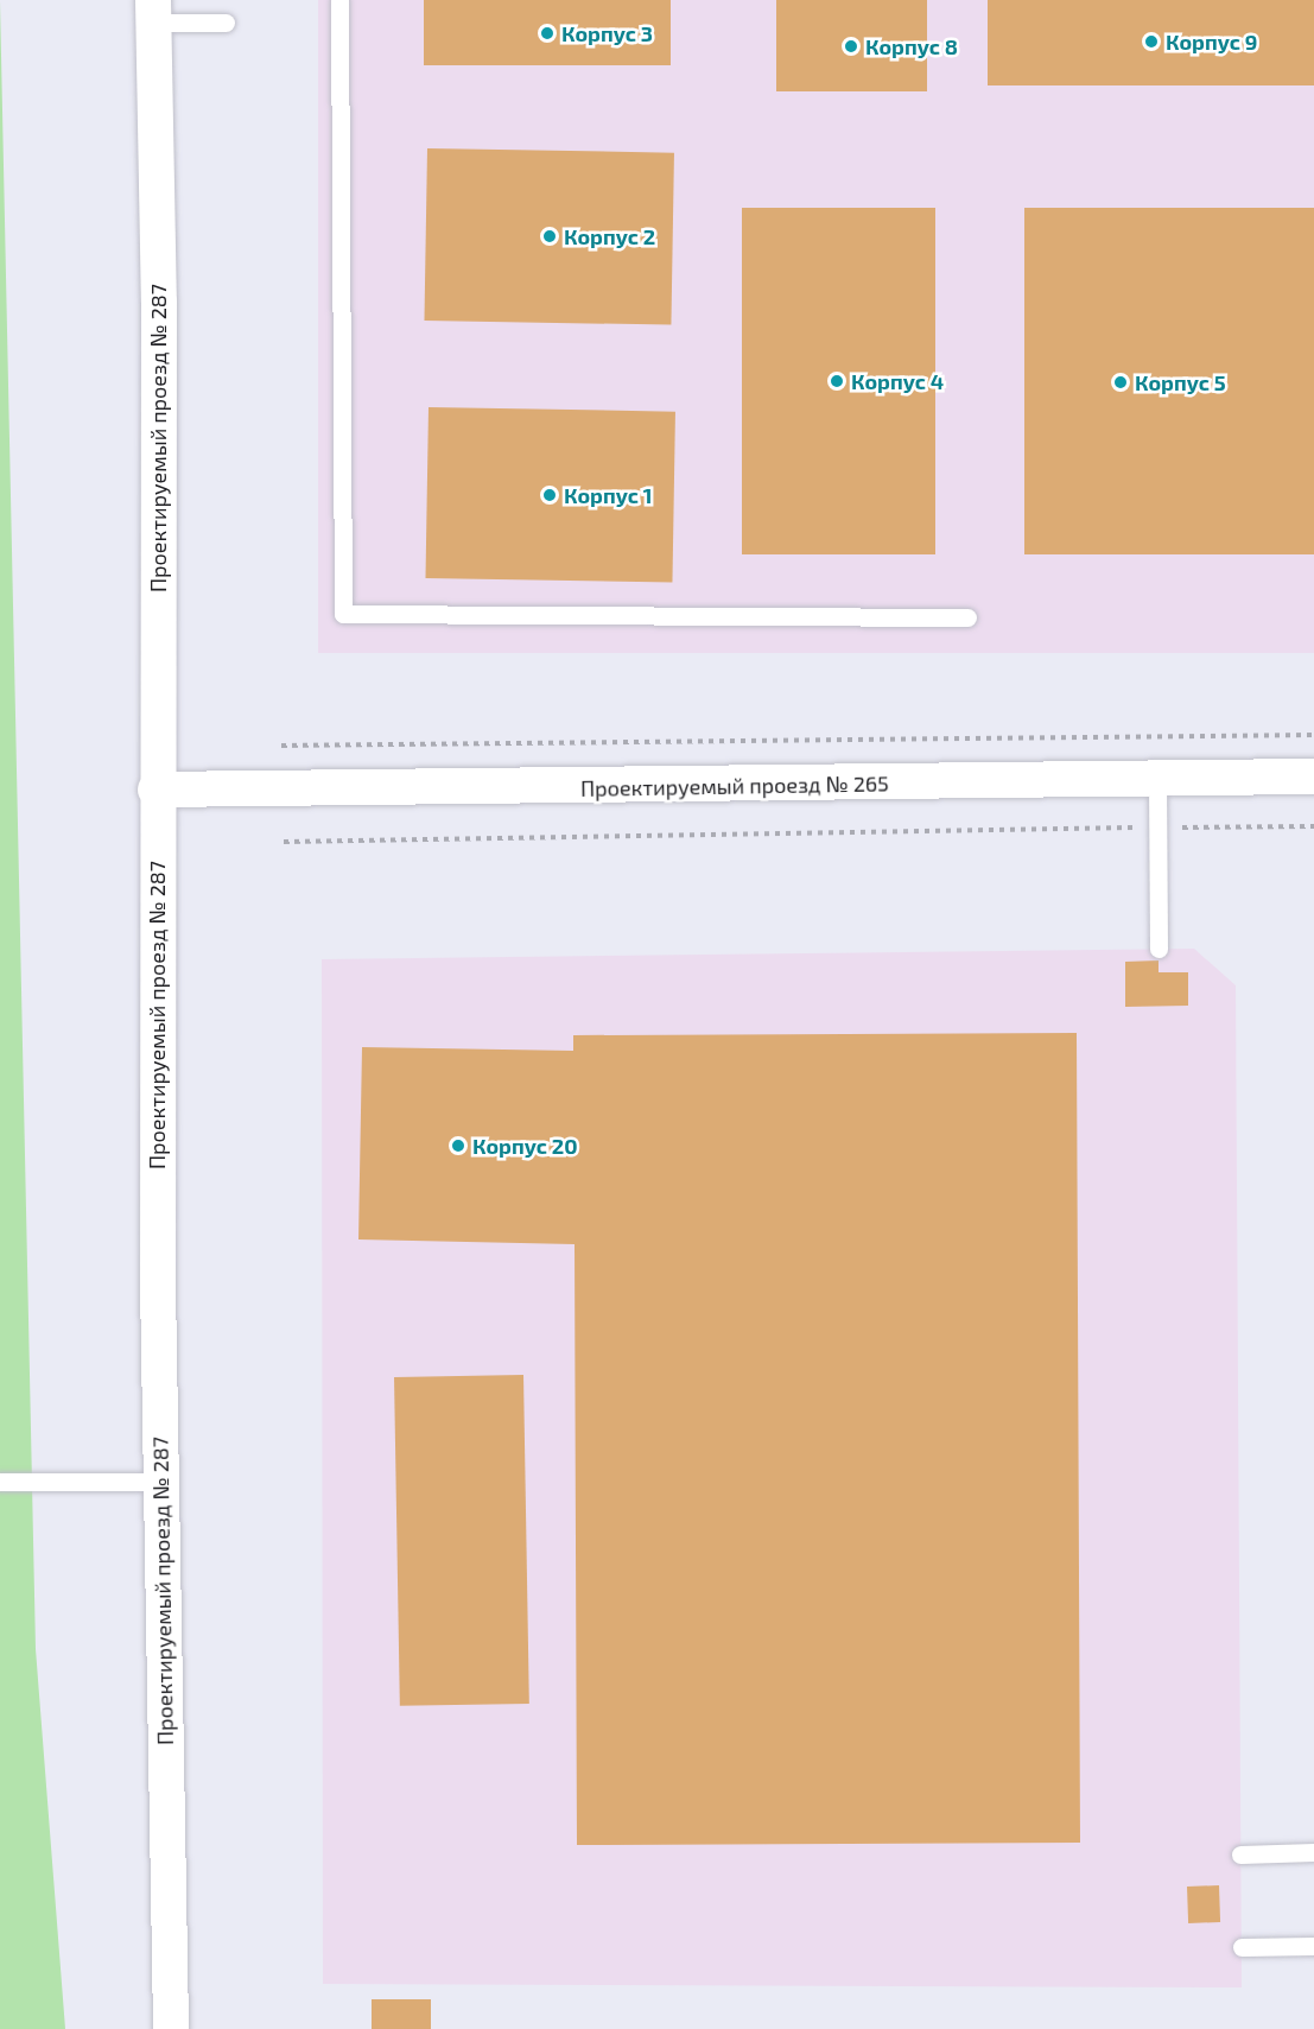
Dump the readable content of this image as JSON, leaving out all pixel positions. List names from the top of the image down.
{
  "streets": {
    "street": ["Проектируемый проезд № 287", "Проектируемый проезд № 265"]
  },
  "crossings": [
    ["Проектируемый проезд № 287", "Проектируемый проезд № 265"]
  ],
  "places": [
    "Корпус 3",
    "Корпус 9",
    "Корпус 8",
    "Корпус 2",
    "Корпус 4",
    "Корпус 5",
    "Корпус 1",
    "Корпус 20"
  ]
}
